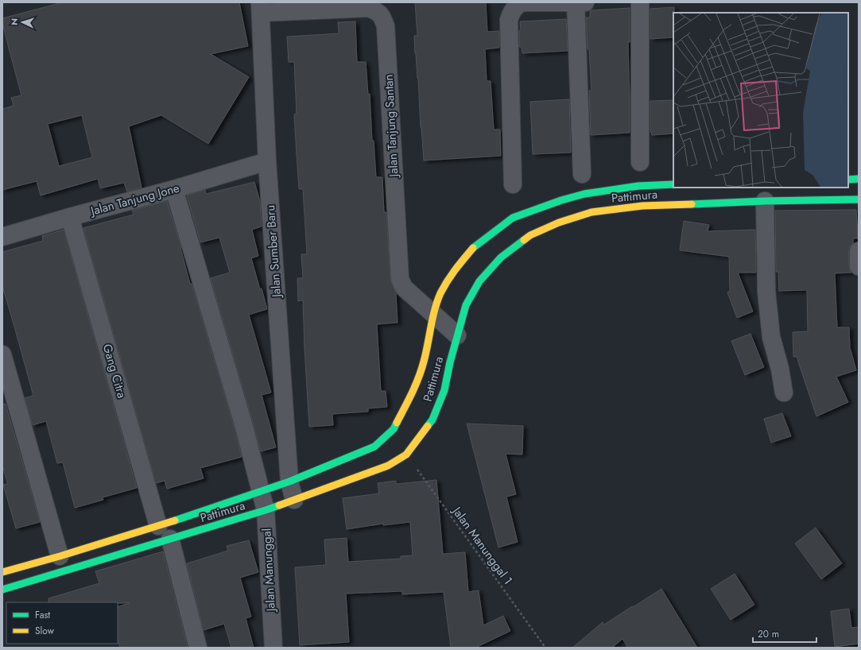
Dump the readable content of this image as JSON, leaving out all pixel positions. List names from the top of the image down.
{
  "streets": {
    "main road": ["Pattimura"],
    "street": [
      "Jalan Tanjung Santan",
      "Jalan Tanjung Jone",
      "Jalan Sumber Baru",
      "Gang Citra",
      "Jalan Manunggal"
    ],
    "path": ["Jalan Manunggal 1"]
  },
  "crossings": [
    ["Jalan Tanjung Santan", "Pattimura"],
    ["Jalan Tanjung Santan", "Jalan Sumber Baru"],
    ["Pattimura", "Jalan Sumber Baru"],
    ["Pattimura", "Gang Citra"],
    ["Pattimura", "Jalan Manunggal 1"],
    ["Pattimura", "Jalan Manunggal"],
    ["Jalan Tanjung Jone", "Jalan Sumber Baru"],
    ["Jalan Tanjung Jone", "Gang Citra"],
    ["Jalan Tanjung Jone", "Jalan Manunggal"]
  ],
  "legend": ["Fast", "Slow"],
  "scale_bar": "20 m",
  "north": "left"
}
